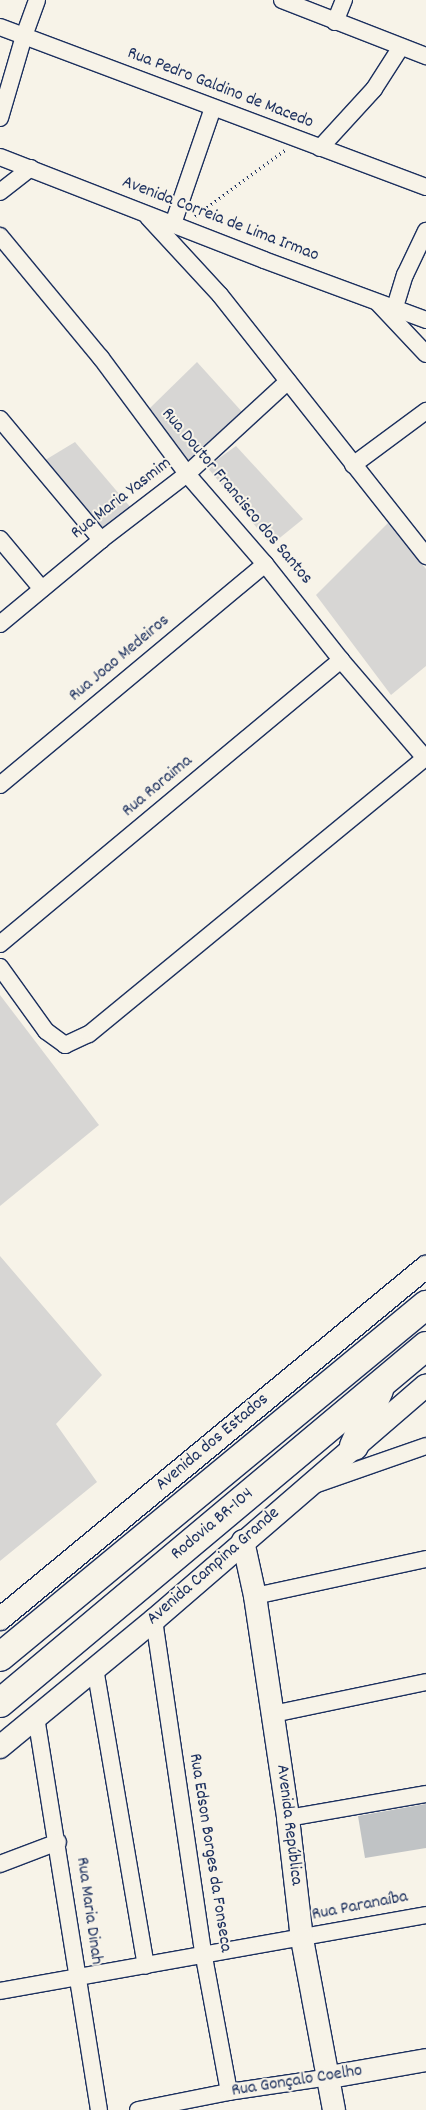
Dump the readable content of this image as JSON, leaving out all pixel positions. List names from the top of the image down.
{
  "streets": {
    "highway": ["Rodovia BR-104"],
    "main road": [
      "Avenida dos Estados",
      "Avenida Campina Grande",
      "Avenida República",
      "Rua Gonçalo Coelho"
    ],
    "street": [
      "Rua Pedro Galdino de Macedo",
      "Avenida Correia de Lima Irmao",
      "Rua Doutor Francisco dos Santos",
      "Rua Maria Yasmim",
      "Rua Joao Medeiros",
      "Rua Roraima",
      "Rua Edson Borges da Fonseca",
      "Rua Paranaíba",
      "Rua Maria Dinah"
    ]
  },
  "crossings": [
    ["Rua Doutor Francisco dos Santos", "Rua Maria Yasmim"],
    ["Rua Doutor Francisco dos Santos", "Rua Joao Medeiros"],
    ["Rua Doutor Francisco dos Santos", "Rua Roraima"],
    ["Avenida Campina Grande", "Avenida República"],
    ["Avenida Campina Grande", "Rua Edson Borges da Fonseca"],
    ["Avenida Campina Grande", "Rua Maria Dinah"],
    ["Avenida República", "Rua Paranaíba"],
    ["Avenida República", "Rua Gonçalo Coelho"],
    ["Rua Edson Borges da Fonseca", "Rua Paranaíba"],
    ["Rua Edson Borges da Fonseca", "Rua Gonçalo Coelho"],
    ["Rua Paranaíba", "Rua Maria Dinah"]
  ]
}
